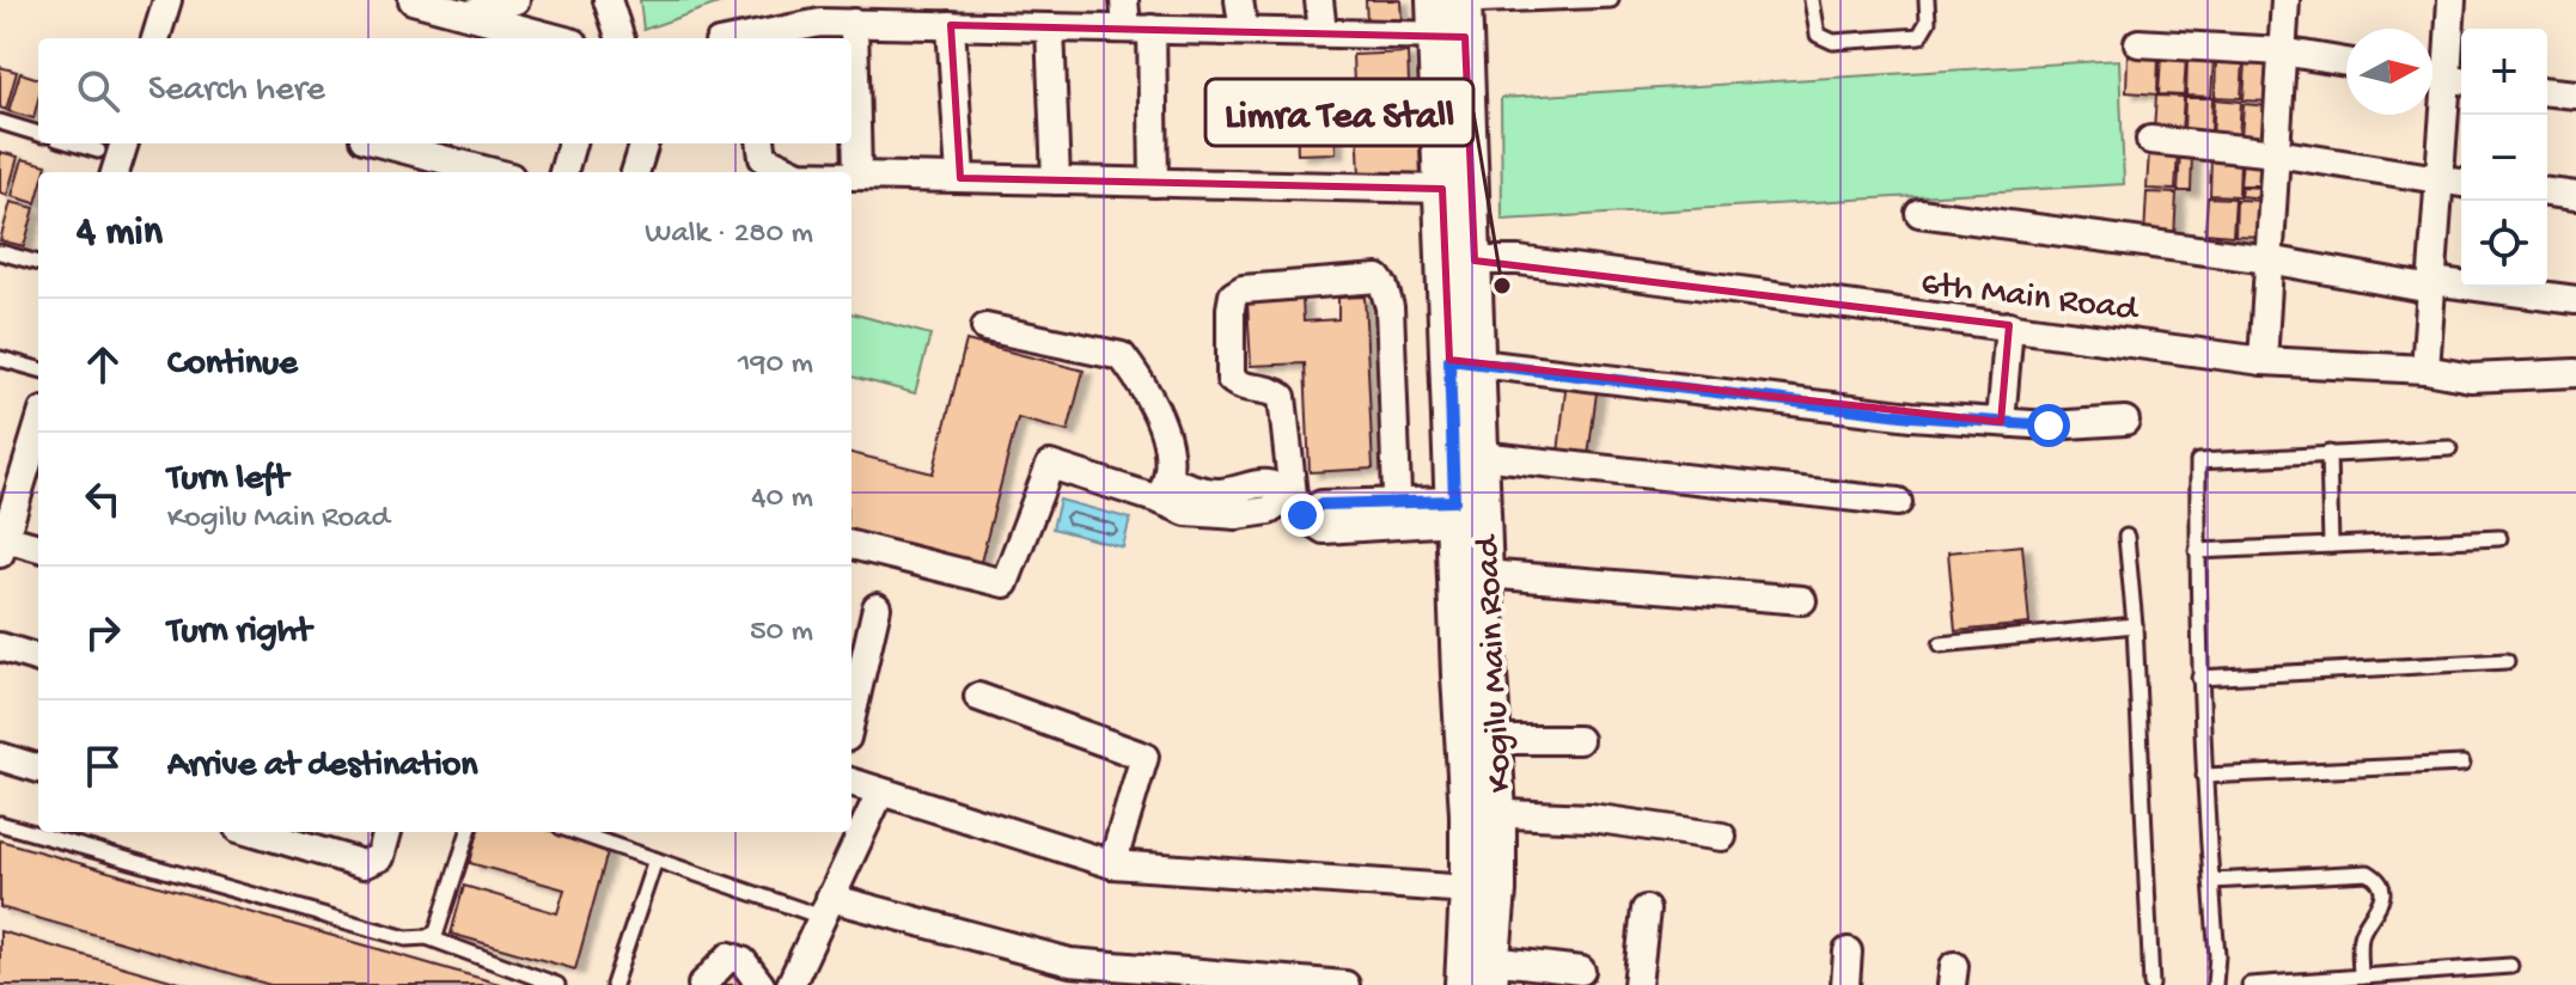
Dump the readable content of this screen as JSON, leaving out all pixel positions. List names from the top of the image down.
{
  "streets": {
    "main road": ["Kogilu Main Road"],
    "street": ["6th Main Road"]
  },
  "crossings": [
    ["6th Main Road", "Kogilu Main Road"]
  ],
  "places": ["Limra Tea Stall"],
  "north": "right",
  "page": {
    "map_buttons": ["+", "−"],
    "search": "Search here",
    "heading": ["4 min", "Walk · 280 m"],
    "list": [
      ["Continue", "190 m"],
      ["Turn left", "Kogilu Main Road", "40 m"],
      ["Turn right", "50 m"],
      "Arrive at destination"
    ]
  }
}
